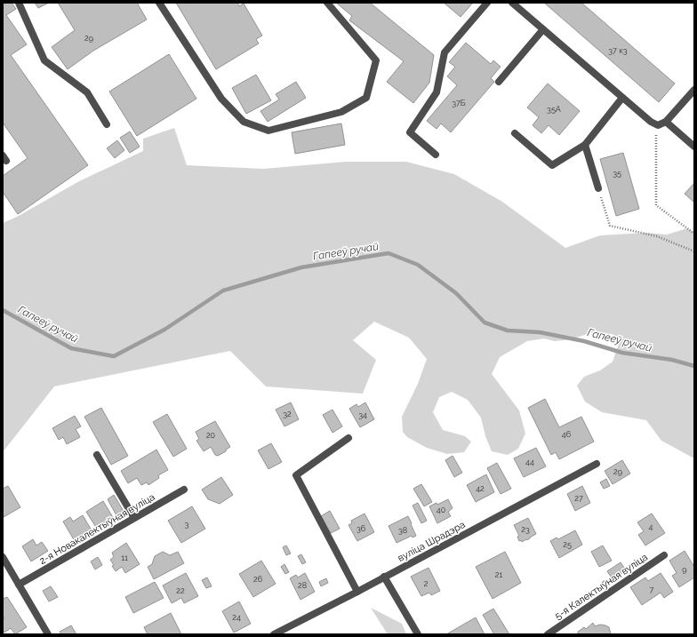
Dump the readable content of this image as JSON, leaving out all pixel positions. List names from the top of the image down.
{
  "streets": {
    "street": ["2-я Новакалектыўная вуліца", "вуліца Шрадэра", "5-я Калектыўная вуліца"]
  },
  "water": ["Гапееў ручай"],
  "house_numbers": [
    "29",
    "37 к3",
    "37Б",
    "35А",
    "35",
    "32",
    "34",
    "46",
    "20",
    "44",
    "29",
    "42",
    "27",
    "40",
    "3",
    "4",
    "36",
    "23",
    "38",
    "25",
    "11",
    "9",
    "21",
    "26",
    "2",
    "28",
    "7",
    "22",
    "24"
  ]
}
